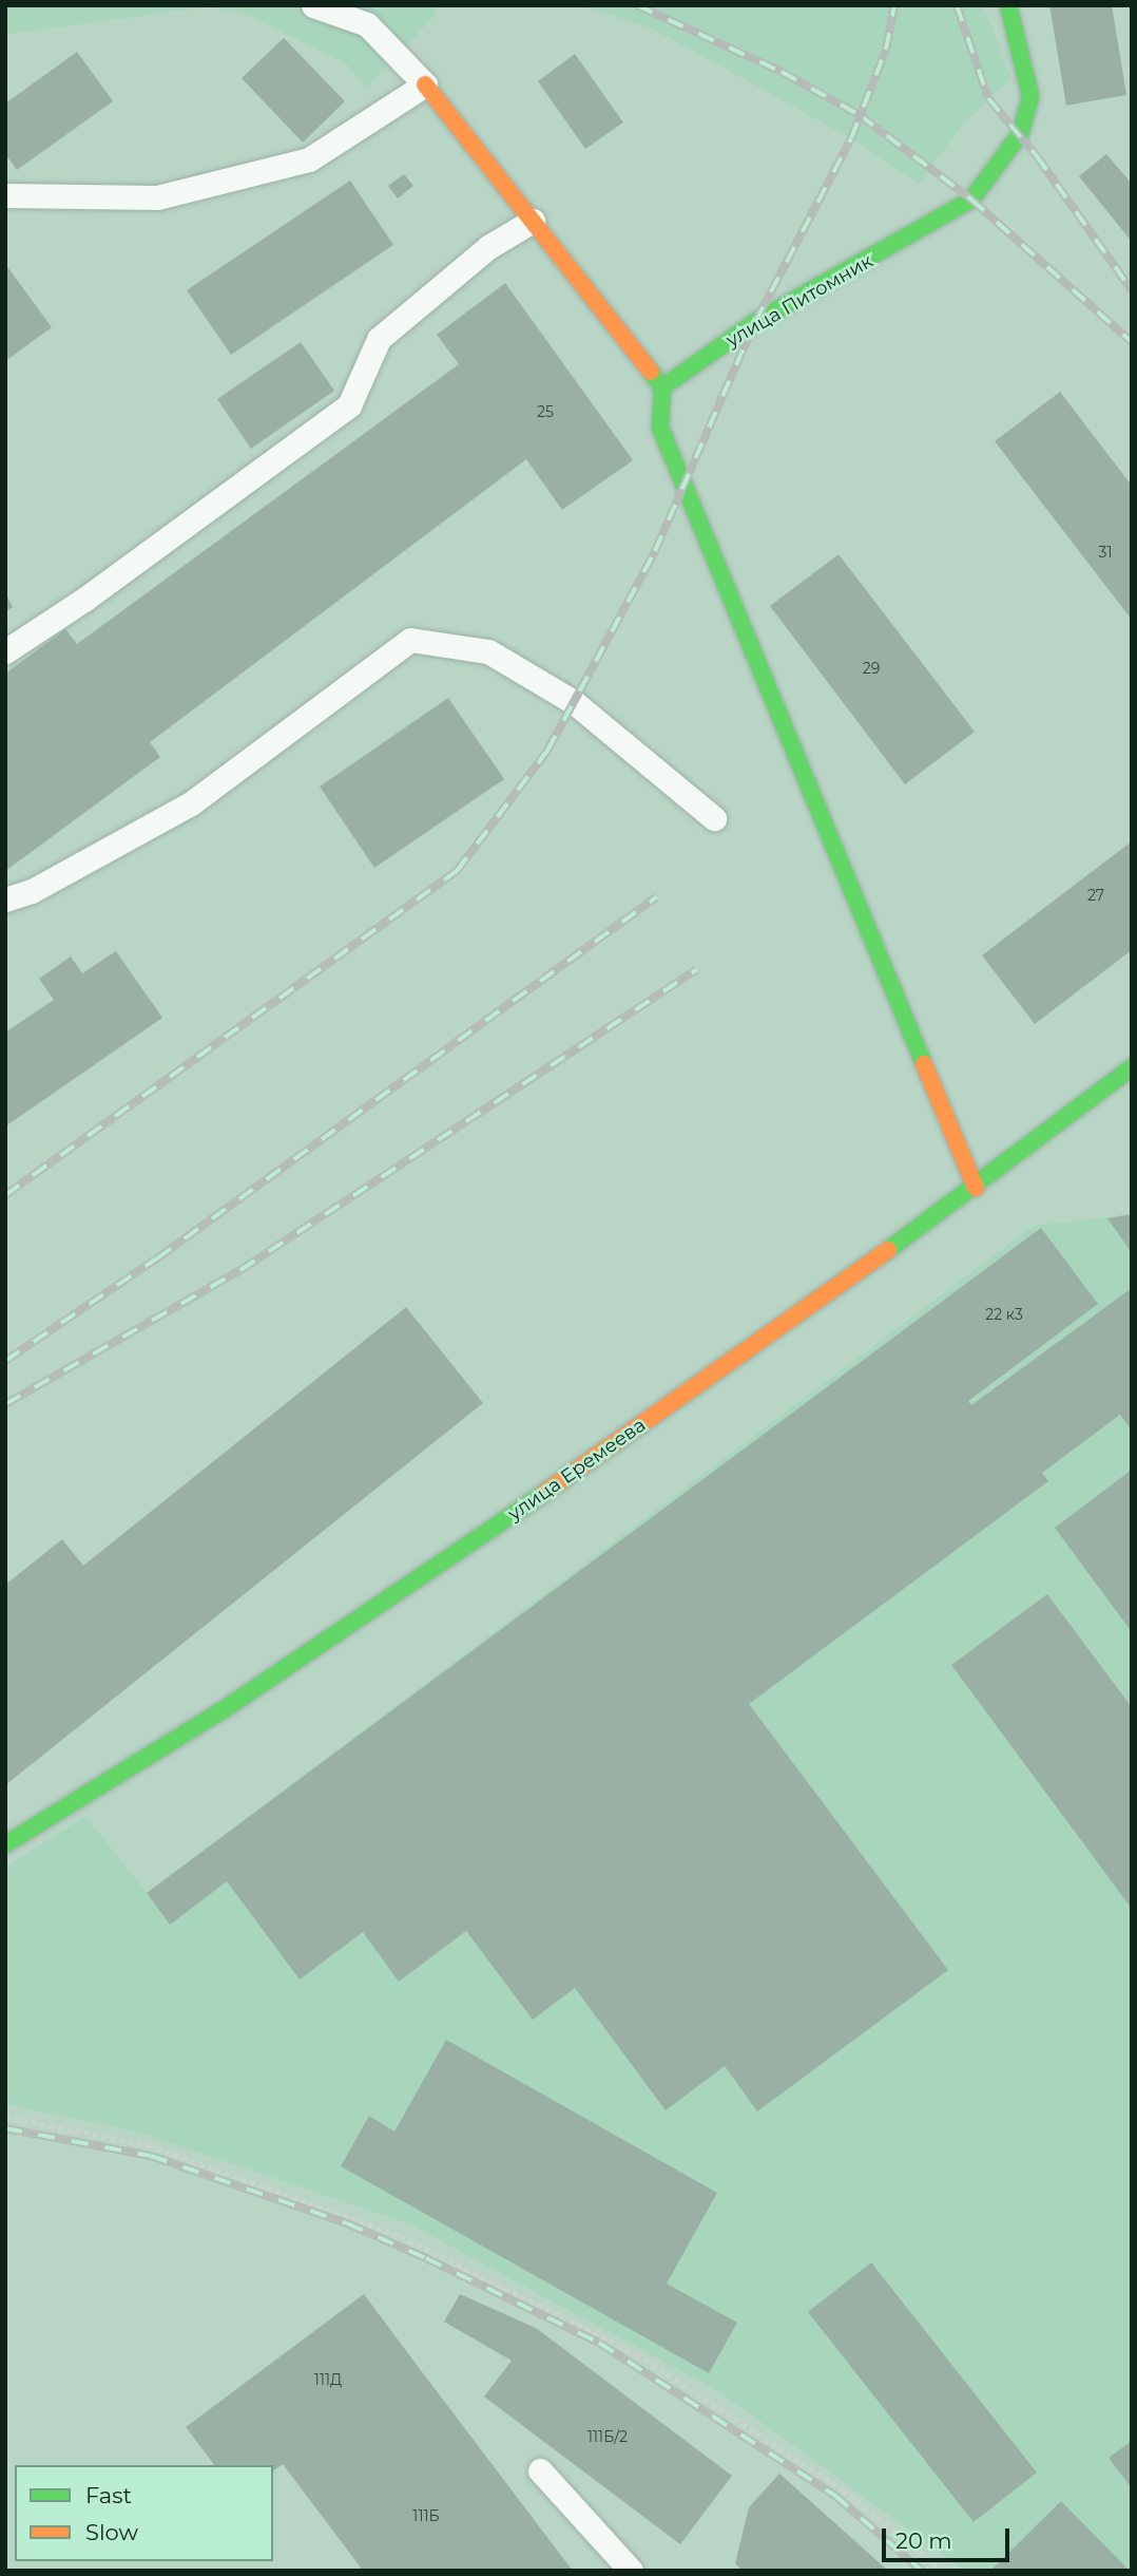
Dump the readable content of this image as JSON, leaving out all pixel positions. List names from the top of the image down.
{
  "streets": {
    "street": ["улица Питомник", "улица Еремеева"]
  },
  "house_numbers": [
    "25",
    "31",
    "29",
    "27",
    "22 к3",
    "111Д",
    "111Б/2",
    "111Б"
  ],
  "legend": ["Fast", "Slow"],
  "scale_bar": "20 m"
}
